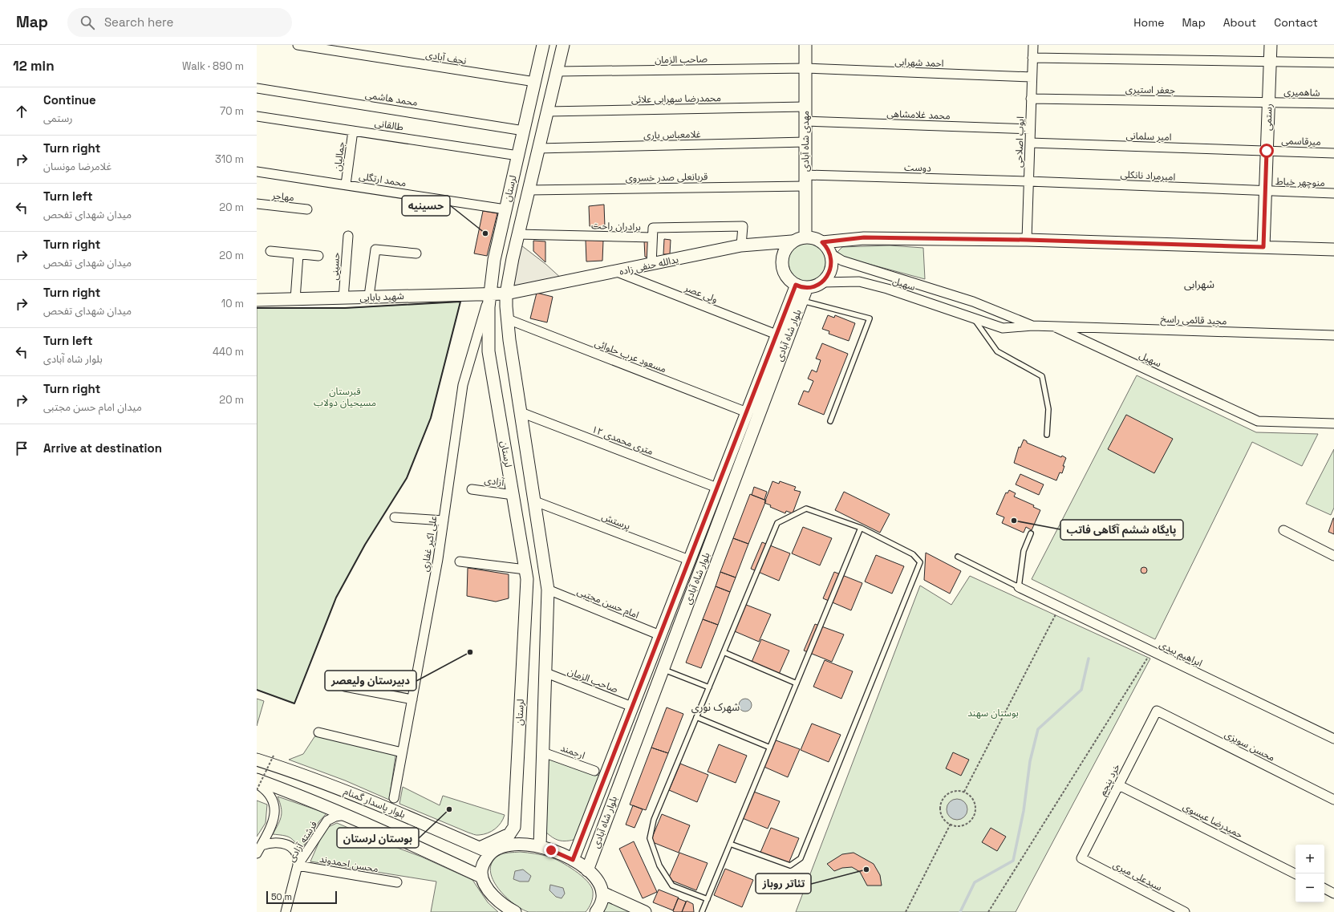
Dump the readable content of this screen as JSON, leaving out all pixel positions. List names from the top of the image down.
{
  "streets": {
    "street": [
      "نجف آبادی",
      "صاحب الزمان",
      "احمد شهرابی",
      "جعفر استیری",
      "شاهمیری",
      "محمد هاشمی",
      "محمدرضا سهرابی علائی",
      "محمد غلامشاهی",
      "رستمی",
      "طالقانی",
      "غلامعباس یاری",
      "امیر سلمانی",
      "مهدی شاه آبادی",
      "میرقاسمی",
      "ایوب اصلاحی",
      "جمالیان",
      "دوست",
      "امیرمراد نانکلی",
      "قربانعلی صدر خسروی",
      "محمد ارتگلی",
      "منوچهر خیاط",
      "لرستان",
      "مهاجر",
      "برادران راحت",
      "یدالله حنفی زاده",
      "حسینی",
      "سهیل",
      "ولی عصر",
      "شهید بابایی",
      "مجید قائمی راسخ",
      "بلوار شاه آبادی",
      "مسعود عرب حلوائی",
      "۱۲ متری محمدی",
      "آزادی",
      "پرستش",
      "علی اکبر غفاری",
      "امام حسن مجتبی",
      "ابراهیم بیدی",
      "محسن سویزی",
      "ارجمند",
      "خرد پنجم",
      "بلوار پاسدار گمنام",
      "حمیدرضا عیسوی",
      "فرشته آزادی",
      "محسن احمدوند",
      "سیدعلی میری"
    ]
  },
  "crossings": [
    ["نجف آبادی", "لرستان"],
    ["صاحب الزمان", "احمد شهرابی"],
    ["صاحب الزمان", "مهدی شاه آبادی"],
    ["صاحب الزمان", "لرستان"],
    ["صاحب الزمان", "بلوار شاه آبادی"],
    ["احمد شهرابی", "مهدی شاه آبادی"],
    ["احمد شهرابی", "ایوب اصلاحی"],
    ["جعفر استیری", "شاهمیری"],
    ["جعفر استیری", "رستمی"],
    ["جعفر استیری", "ایوب اصلاحی"],
    ["شاهمیری", "رستمی"],
    ["محمد هاشمی", "لرستان"],
    ["محمدرضا سهرابی علائی", "مهدی شاه آبادی"],
    ["محمدرضا سهرابی علائی", "لرستان"],
    ["محمد غلامشاهی", "مهدی شاه آبادی"],
    ["محمد غلامشاهی", "ایوب اصلاحی"],
    ["رستمی", "امیر سلمانی"],
    ["رستمی", "میرقاسمی"],
    ["رستمی", "امیرمراد نانکلی"],
    ["رستمی", "منوچهر خیاط"],
    ["طالقانی", "جمالیان"],
    ["طالقانی", "لرستان"],
    ["غلامعباس یاری", "مهدی شاه آبادی"],
    ["غلامعباس یاری", "لرستان"],
    ["امیر سلمانی", "میرقاسمی"],
    ["امیر سلمانی", "ایوب اصلاحی"],
    ["مهدی شاه آبادی", "دوست"],
    ["مهدی شاه آبادی", "قربانعلی صدر خسروی"],
    ["مهدی شاه آبادی", "یدالله حنفی زاده"],
    ["مهدی شاه آبادی", "سهیل"],
    ["مهدی شاه آبادی", "بلوار شاه آبادی"],
    ["ایوب اصلاحی", "دوست"],
    ["ایوب اصلاحی", "امیرمراد نانکلی"],
    ["جمالیان", "محمد ارتگلی"],
    ["دوست", "امیرمراد نانکلی"],
    ["دوست", "قربانعلی صدر خسروی"],
    ["امیرمراد نانکلی", "منوچهر خیاط"],
    ["قربانعلی صدر خسروی", "لرستان"],
    ["محمد ارتگلی", "لرستان"],
    ["لرستان", "برادران راحت"],
    ["لرستان", "یدالله حنفی زاده"],
    ["لرستان", "شهید بابایی"],
    ["لرستان", "مسعود عرب حلوائی"],
    ["لرستان", "۱۲ متری محمدی"],
    ["لرستان", "آزادی"],
    ["لرستان", "پرستش"],
    ["لرستان", "علی اکبر غفاری"],
    ["لرستان", "امام حسن مجتبی"],
    ["لرستان", "ارجمند"],
    ["لرستان", "بلوار پاسدار گمنام"],
    ["برادران راحت", "یدالله حنفی زاده"],
    ["یدالله حنفی زاده", "سهیل"],
    ["یدالله حنفی زاده", "ولی عصر"],
    ["یدالله حنفی زاده", "شهید بابایی"],
    ["یدالله حنفی زاده", "بلوار شاه آبادی"],
    ["حسینی", "شهید بابایی"],
    ["سهیل", "مجید قائمی راسخ"],
    ["سهیل", "بلوار شاه آبادی"],
    ["ولی عصر", "بلوار شاه آبادی"],
    ["شهید بابایی", "علی اکبر غفاری"],
    ["بلوار شاه آبادی", "مسعود عرب حلوائی"],
    ["بلوار شاه آبادی", "۱۲ متری محمدی"],
    ["بلوار شاه آبادی", "پرستش"],
    ["بلوار شاه آبادی", "امام حسن مجتبی"],
    ["محسن سویزی", "خرد پنجم"],
    ["خرد پنجم", "حمیدرضا عیسوی"],
    ["خرد پنجم", "سیدعلی میری"],
    ["فرشته آزادی", "محسن احمدوند"]
  ],
  "districts": ["شهرابی", "شهرک نوری"],
  "parks": ["قبرستان مسیحیان دولاب", "بوستان سهند"],
  "places": [
    "حسینیه",
    "پایگاه ششم آگاهی فاتب",
    "دبیرستان ولیعصر",
    "بوستان لرستان",
    "تئاتر روباز"
  ],
  "scale_bar": "50 m",
  "page": {
    "header": "Map",
    "search": "Search here",
    "nav": [
      "Home",
      "Map",
      "About",
      "Contact"
    ],
    "heading": ["12 min", "Walk · 890 m"],
    "list": [
      ["Continue", "رستمی", "70 m"],
      ["Turn right", "غلامرضا مونسان", "310 m"],
      ["Turn left", "میدان شهدای تفحص", "20 m"],
      ["Turn right", "میدان شهدای تفحص", "20 m"],
      ["Turn right", "میدان شهدای تفحص", "10 m"],
      ["Turn left", "بلوار شاه آبادی", "440 m"],
      ["Turn right", "میدان امام حسن مجتبی", "20 m"],
      "Arrive at destination"
    ],
    "map_buttons": ["+", "−"],
    "scale": "50 m"
  }
}
